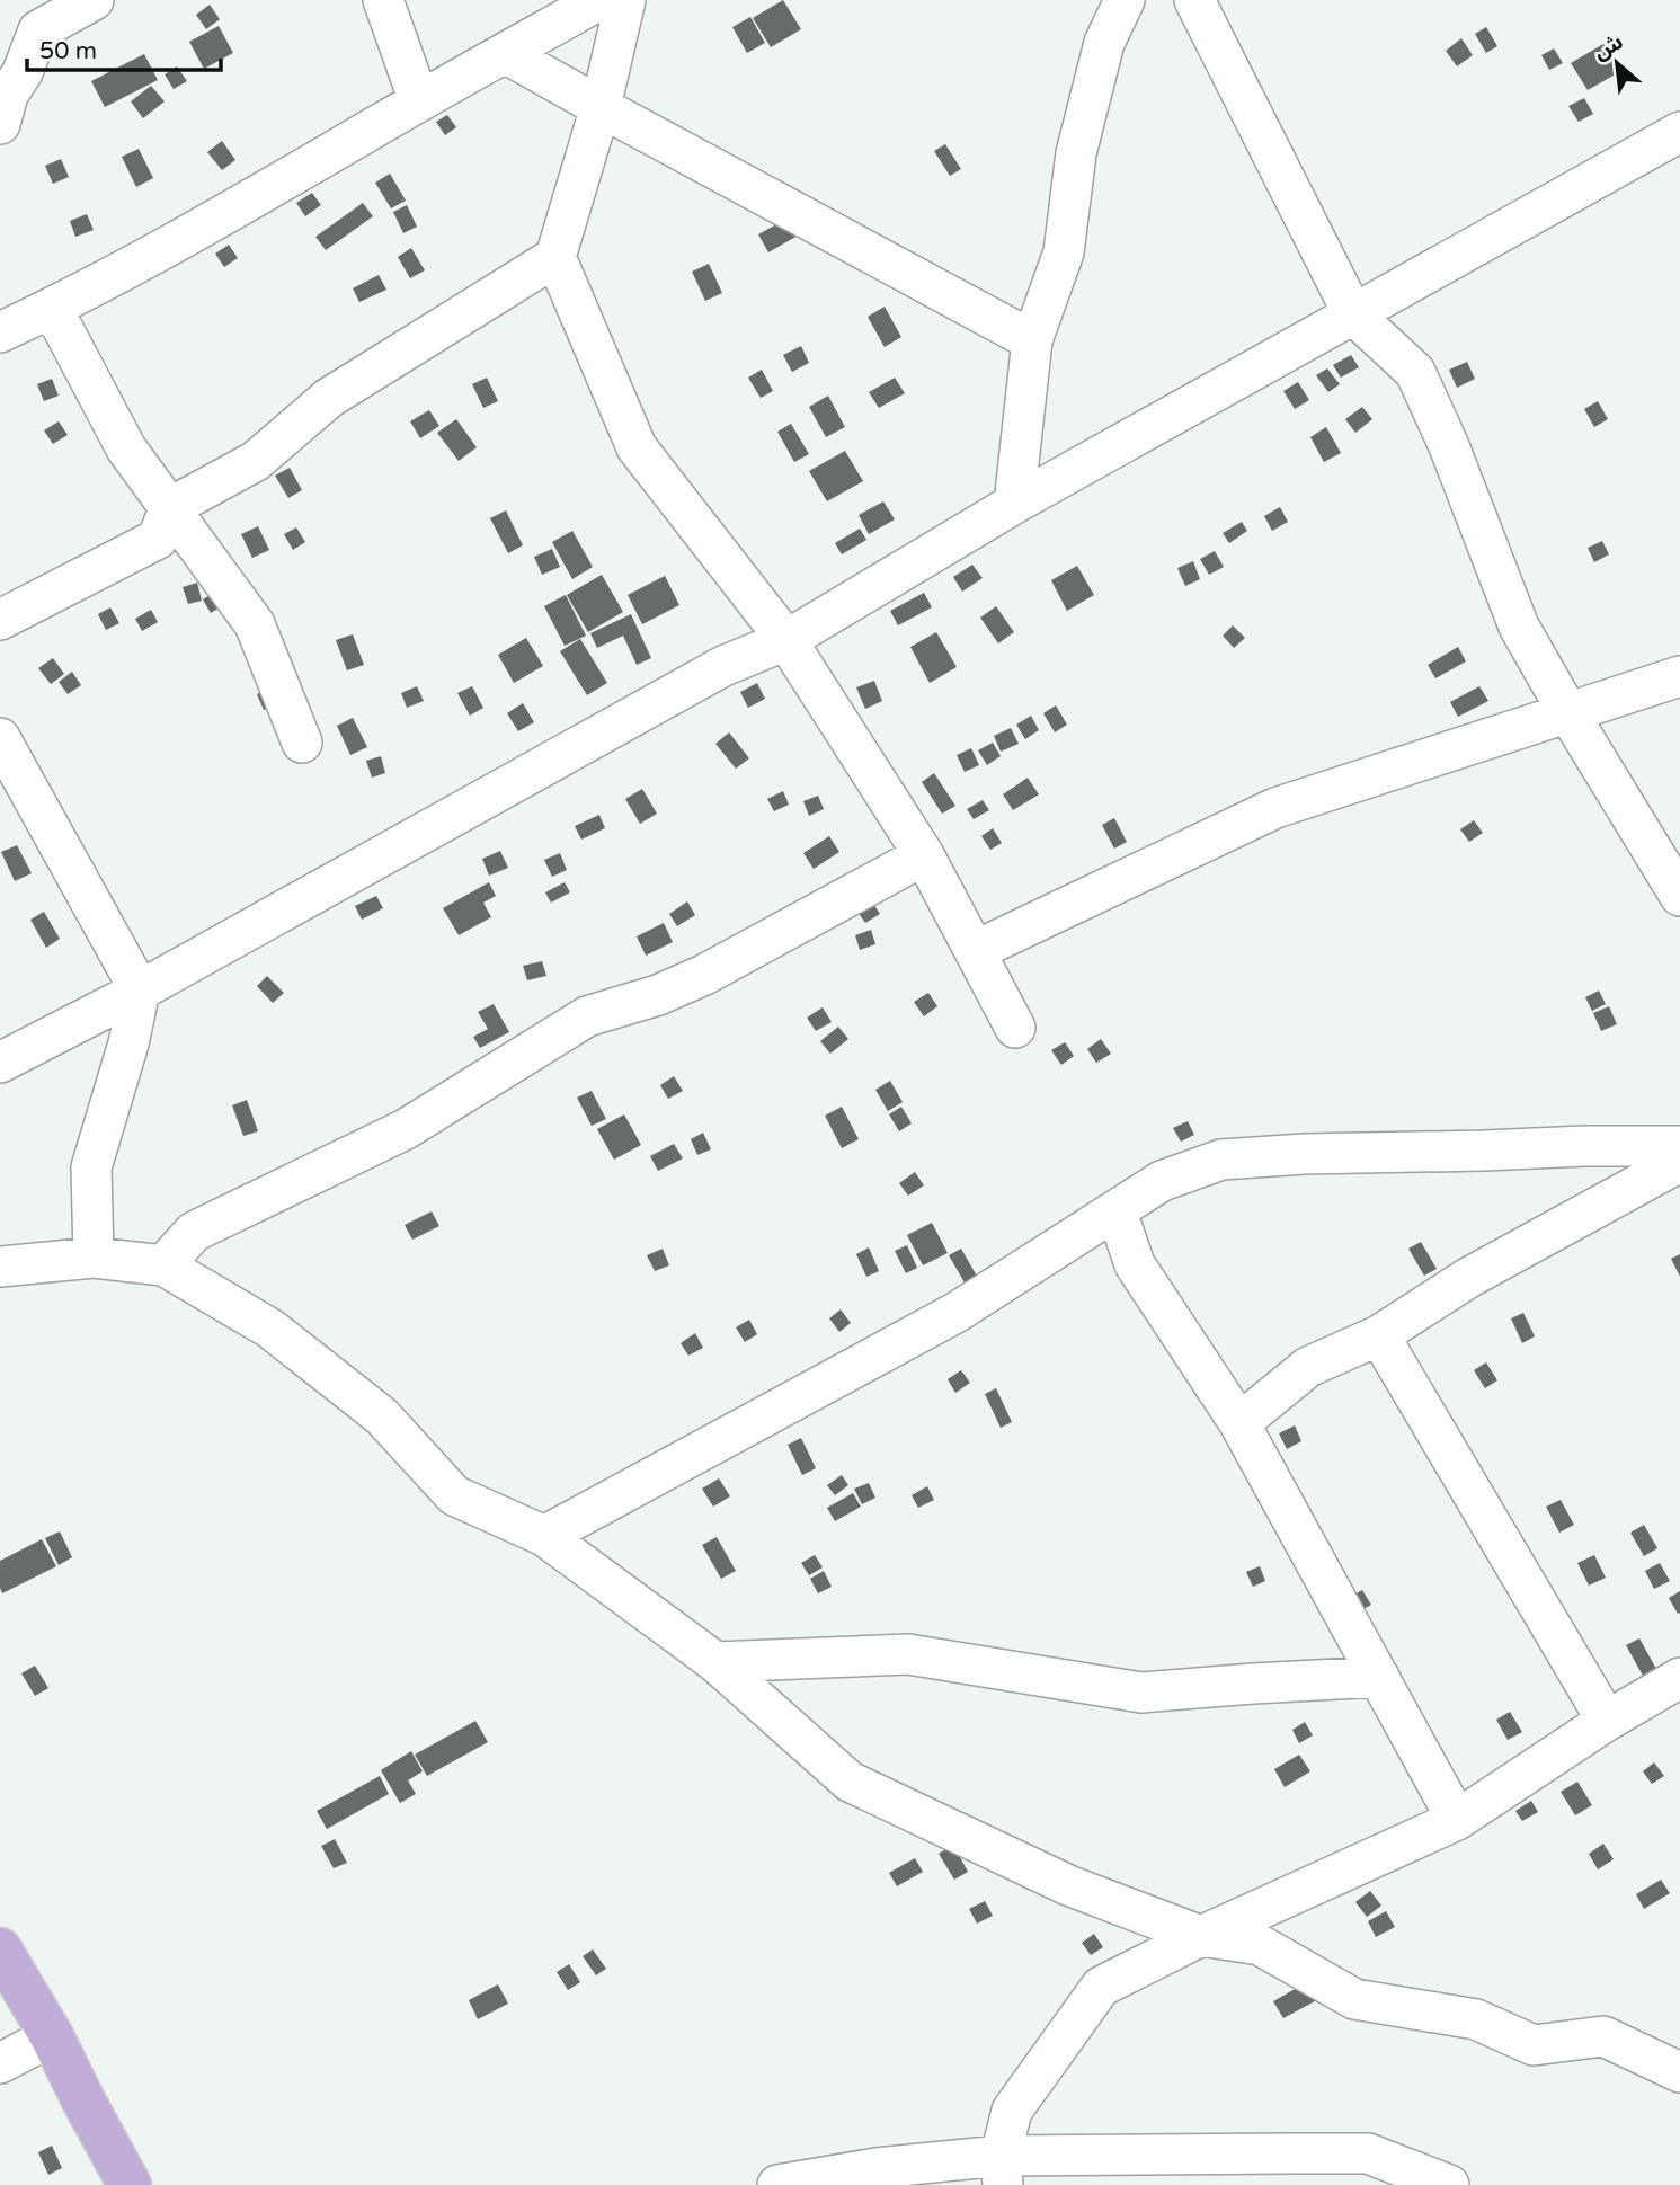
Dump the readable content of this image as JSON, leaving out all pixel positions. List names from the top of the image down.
{
  "scale_bar": "50 m",
  "north": "top left"
}
